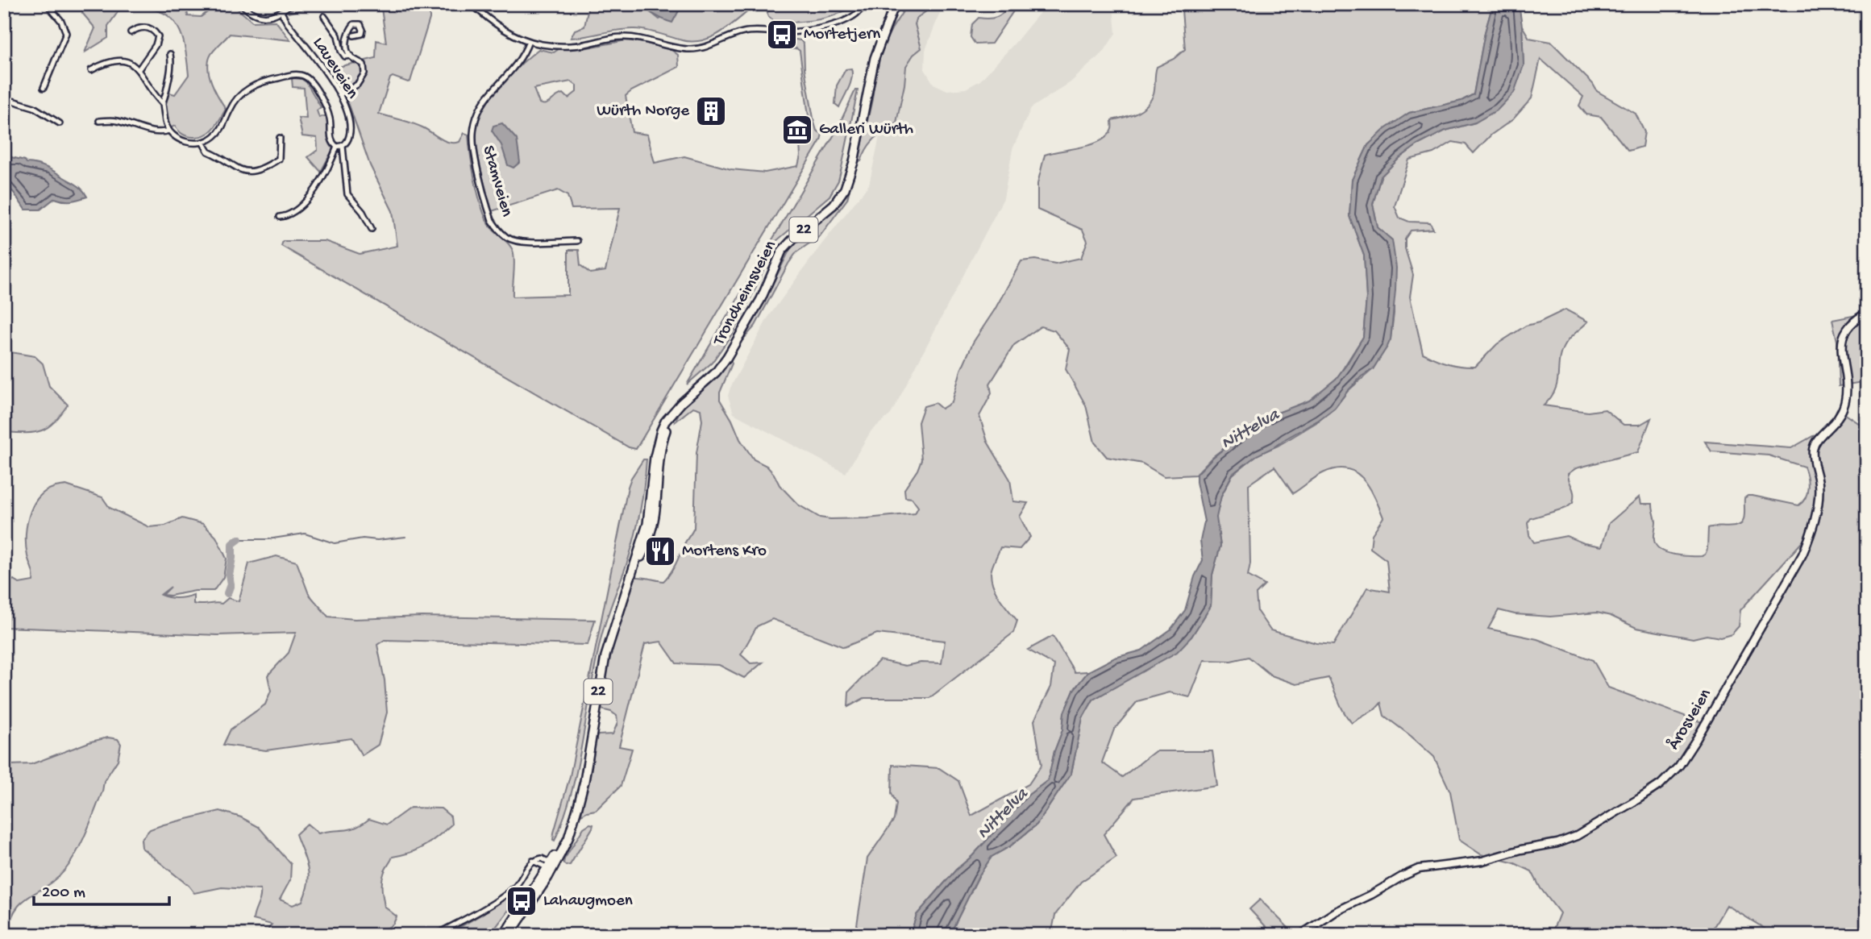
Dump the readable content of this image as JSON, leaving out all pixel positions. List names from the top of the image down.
{
  "streets": {
    "main road": ["22", "Trondheimsveien", "Årosveien"],
    "street": ["Laueveien", "Stamveien"]
  },
  "water": ["Nittelva"],
  "places": {
    "bus stop": ["Mortetjern", "Lahaugmoen"],
    "building": ["Würth Norge"],
    "museum": ["Galleri Würth"],
    "restaurant": ["Mortens Kro"]
  },
  "scale_bar": "200 m"
}
